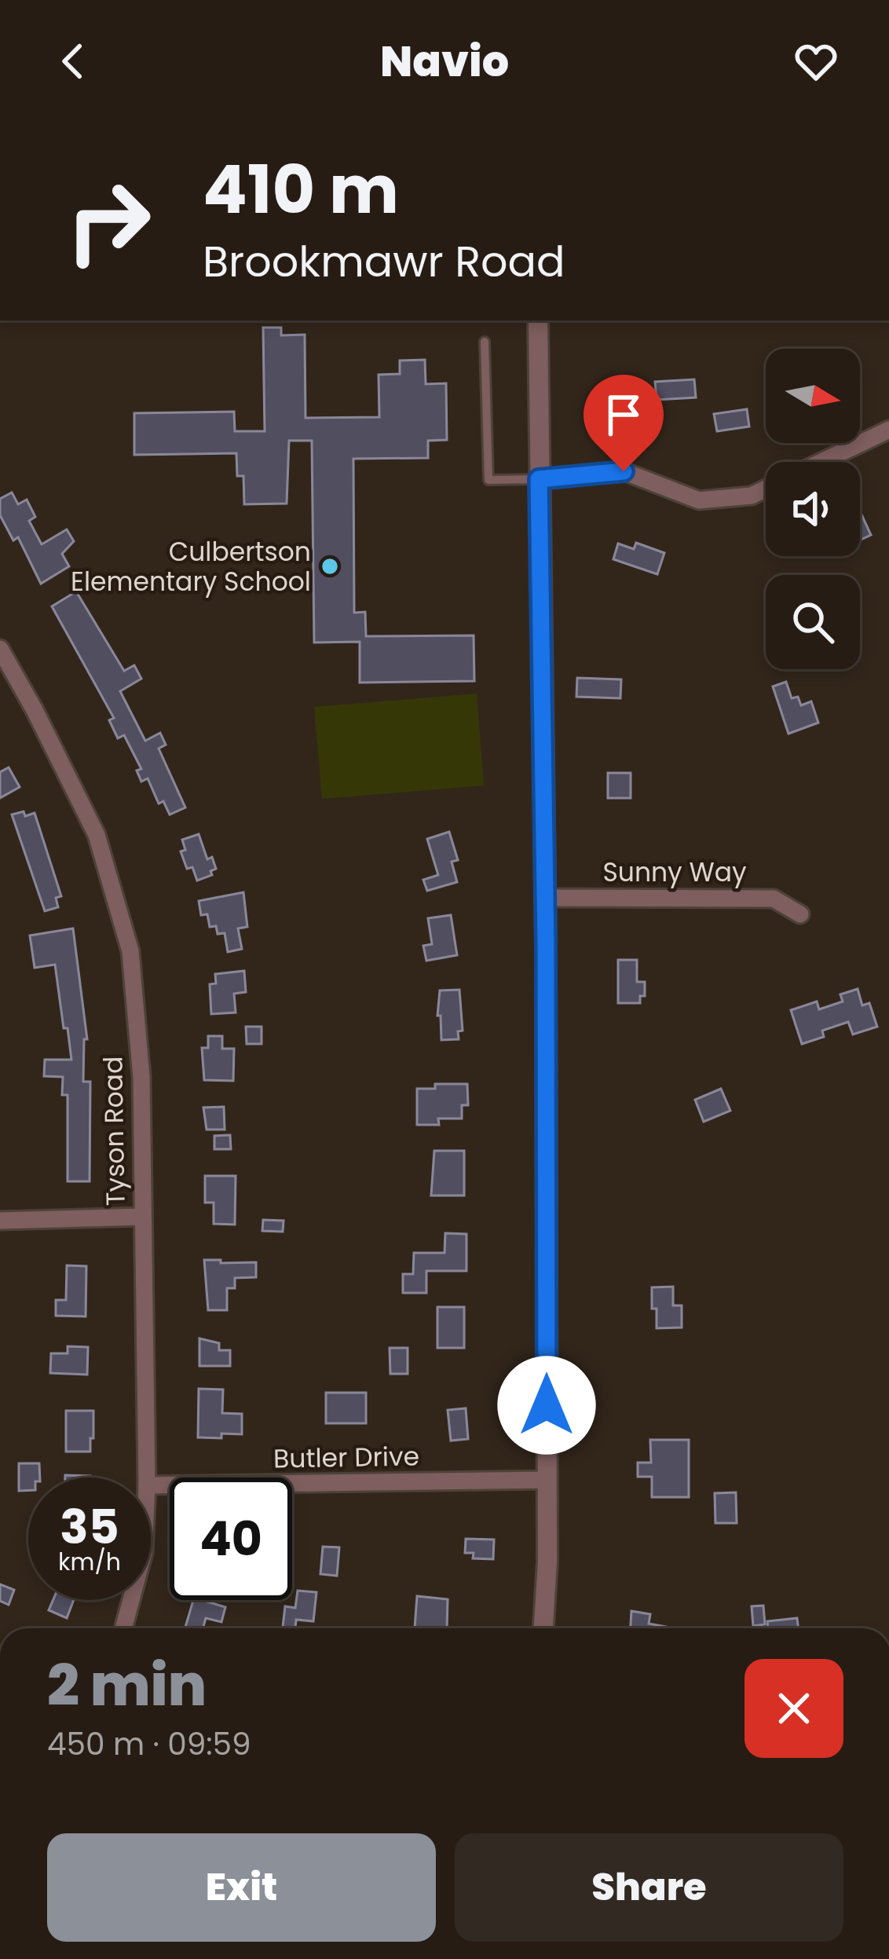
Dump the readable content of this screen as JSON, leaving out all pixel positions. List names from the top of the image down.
{
  "streets": {
    "street": ["Sunny Way", "Tyson Road", "Butler Drive"]
  },
  "places": ["Culbertson Elementary School"],
  "north": "right",
  "page": {
    "header": "Navio",
    "turn": ["410 m", "Brookmawr Road"],
    "speed": "35 km/h",
    "limit": "40",
    "heading": ["2 min", "450 m · 09:59"],
    "buttons": ["Exit", "Share"]
  }
}
